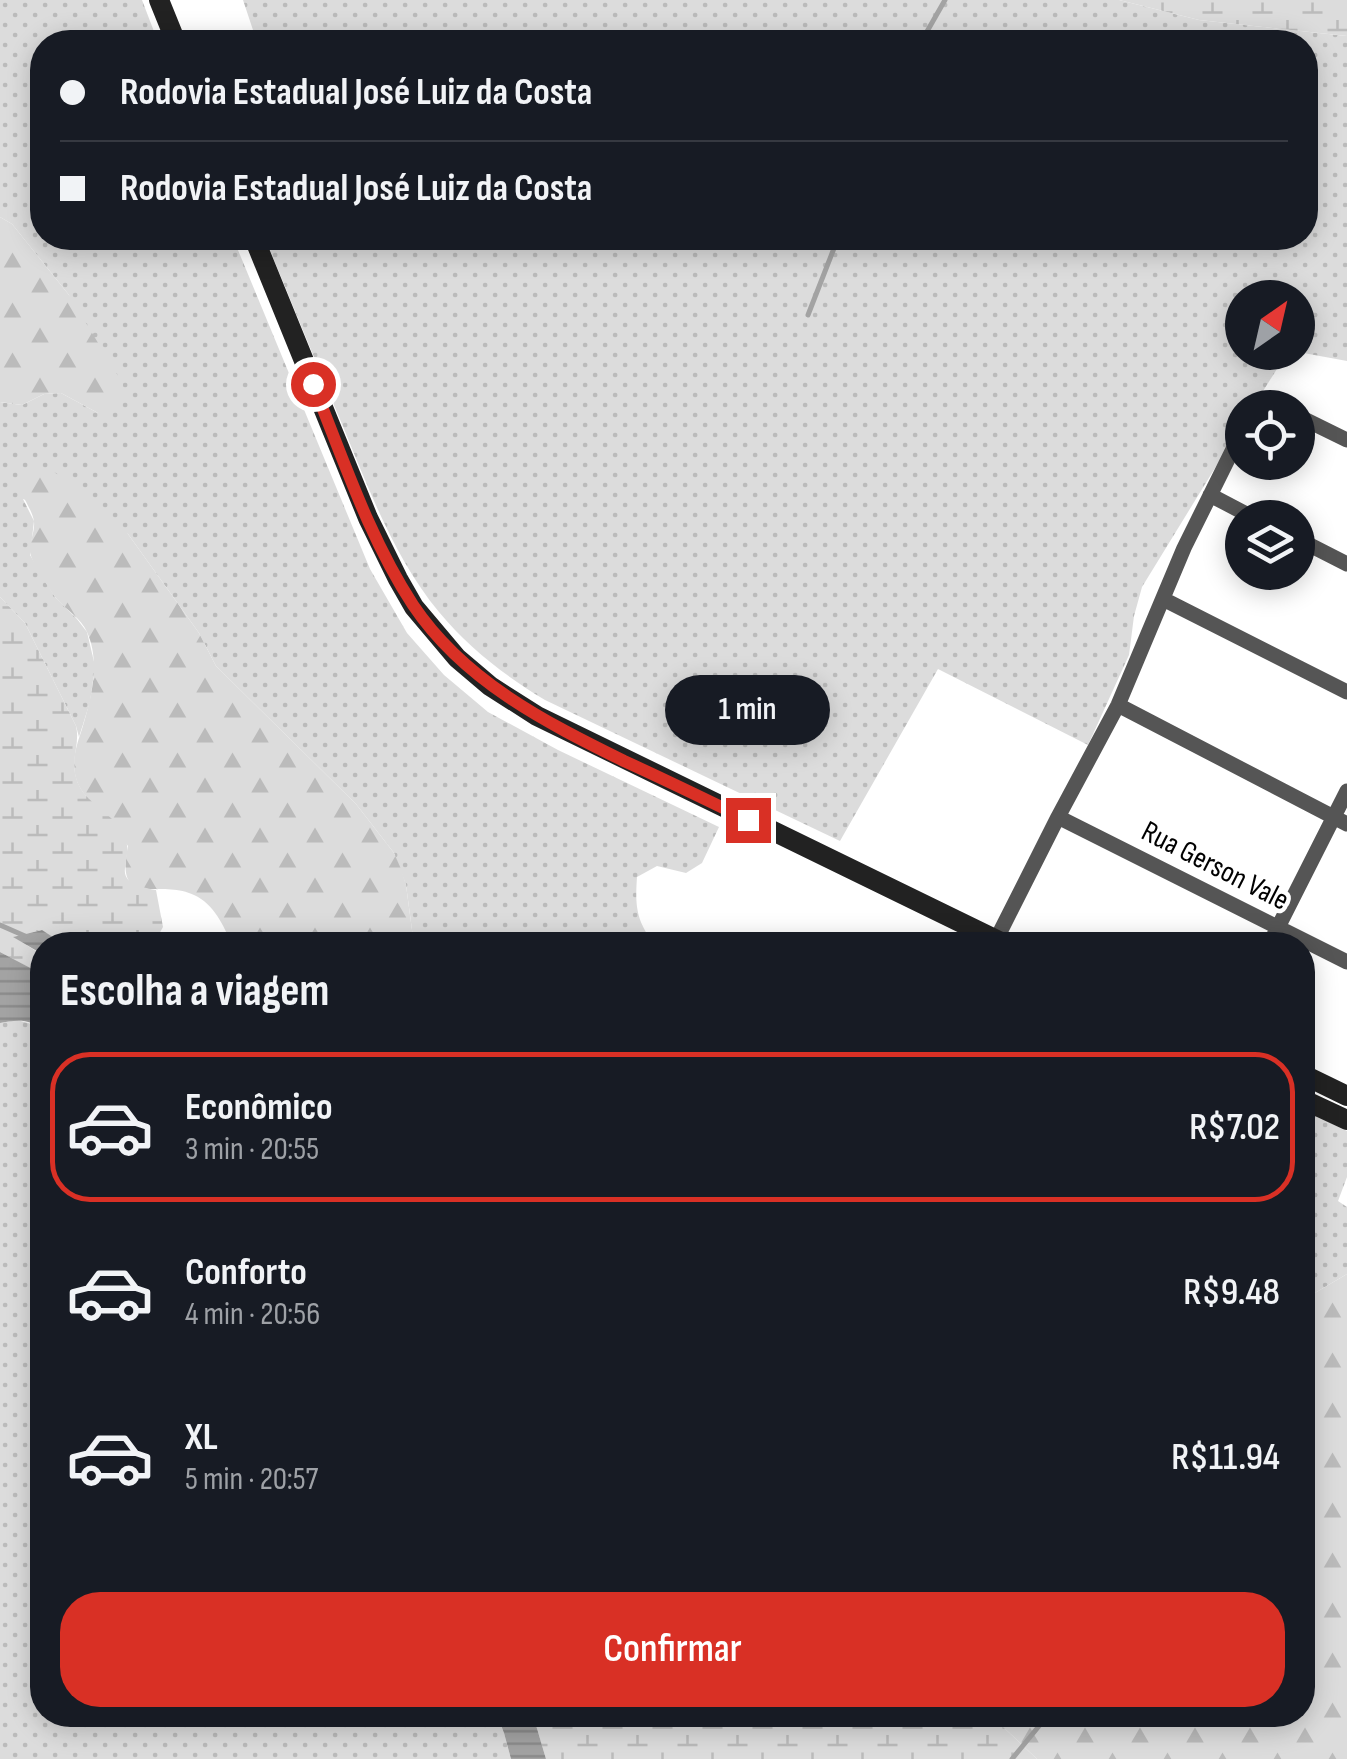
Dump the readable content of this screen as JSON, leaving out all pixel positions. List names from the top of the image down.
{
  "streets": {
    "street": ["Rua Gerson Vale"]
  },
  "north": "top right",
  "page": {
    "banner": ["Rodovia Estadual José Luiz da Costa", "Rodovia Estadual José Luiz da Costa"],
    "bubble": "1 min",
    "heading": "Escolha a viagem",
    "list": [
      {
        "name": "Econômico",
        "note": "3 min · 20:55",
        "value": "R$7.02"
      },
      {
        "name": "Conforto",
        "note": "4 min · 20:56",
        "value": "R$9.48"
      },
      {
        "name": "XL",
        "note": "5 min · 20:57",
        "value": "R$11.94"
      }
    ],
    "buttons": "Confirmar"
  }
}
